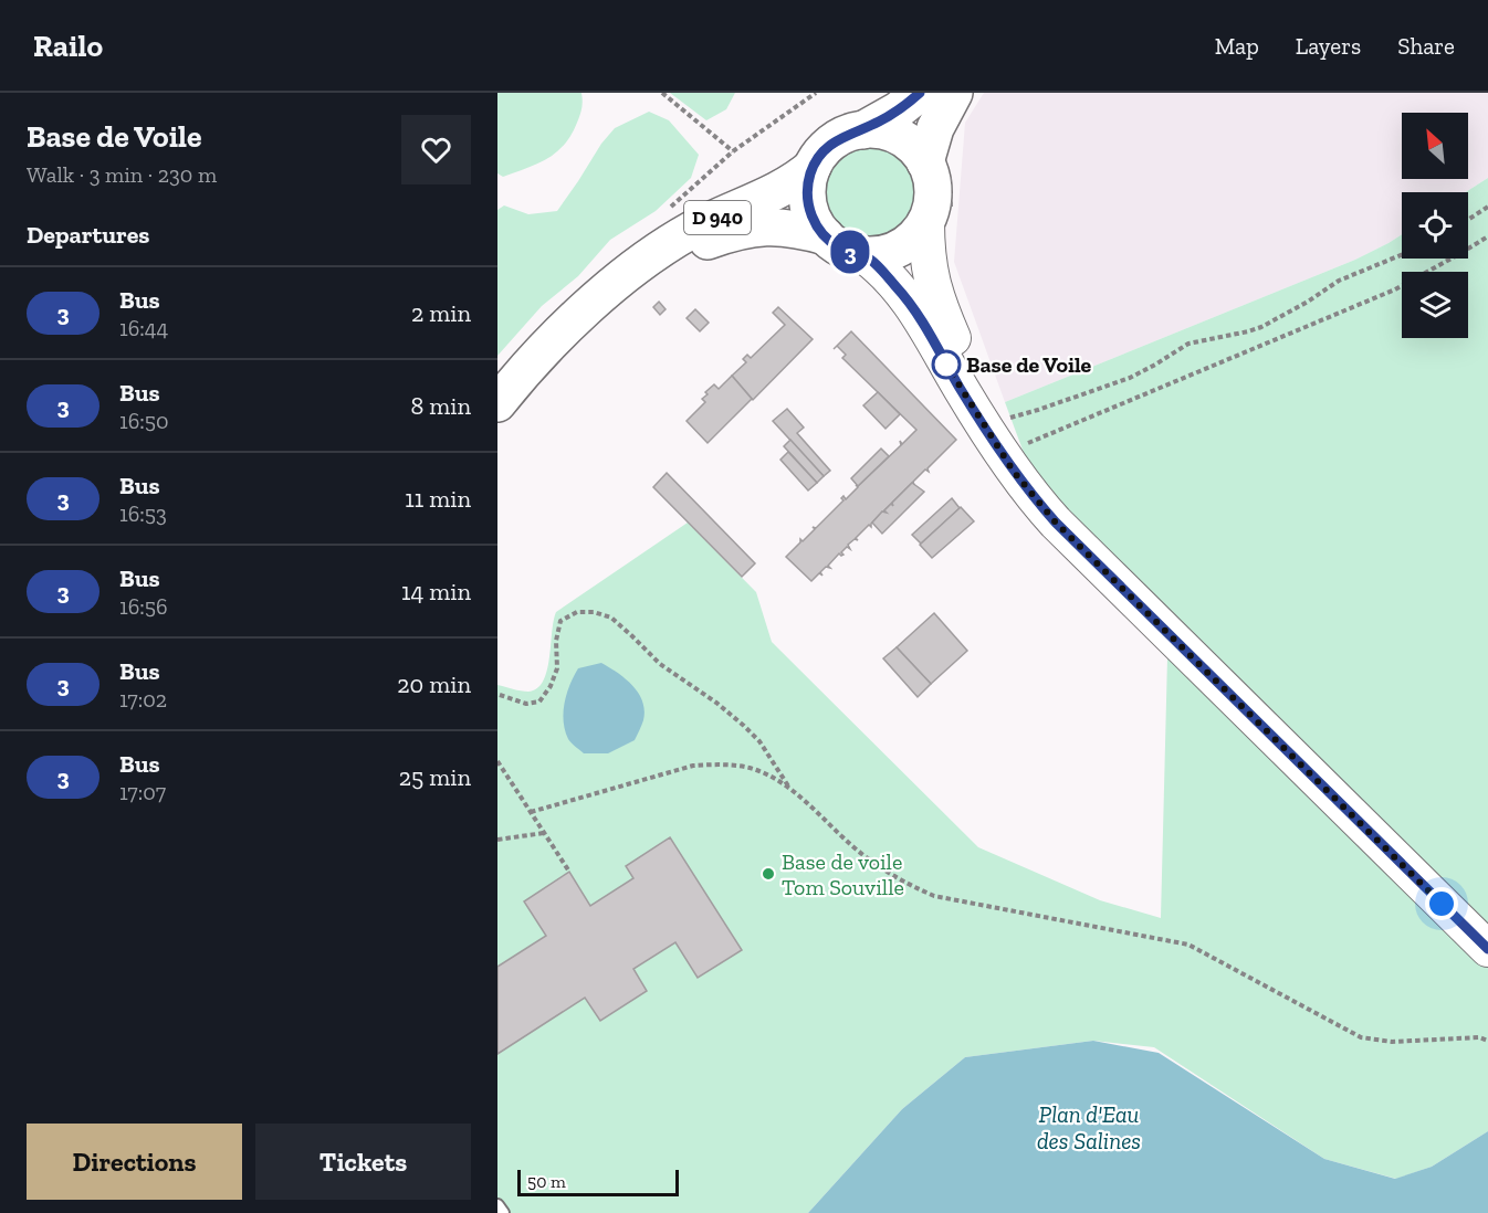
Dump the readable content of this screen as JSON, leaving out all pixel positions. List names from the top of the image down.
{
  "streets": {
    "main road": ["D 940"]
  },
  "water": ["Plan d'Eau des Salines"],
  "places": ["Base de Voile", "Base de voile Tom Souville"],
  "lines": ["bus line 3"],
  "scale_bar": "50 m",
  "north": "top left",
  "page": {
    "header": "Railo",
    "nav": ["Map", "Layers", "Share"],
    "heading": [
      ["Base de Voile", "Walk · 3 min · 230 m"],
      "Departures"
    ],
    "on_map": "3",
    "list": [
      {
        "mark": "3",
        "name": "Bus",
        "note": "16:44",
        "value": "2 min"
      },
      {
        "mark": "3",
        "name": "Bus",
        "note": "16:50",
        "value": "8 min"
      },
      {
        "mark": "3",
        "name": "Bus",
        "note": "16:53",
        "value": "11 min"
      },
      {
        "mark": "3",
        "name": "Bus",
        "note": "16:56",
        "value": "14 min"
      },
      {
        "mark": "3",
        "name": "Bus",
        "note": "17:02",
        "value": "20 min"
      },
      {
        "mark": "3",
        "name": "Bus",
        "note": "17:07",
        "value": "25 min"
      }
    ],
    "buttons": ["Directions", "Tickets"],
    "scale": "50 m"
  }
}
